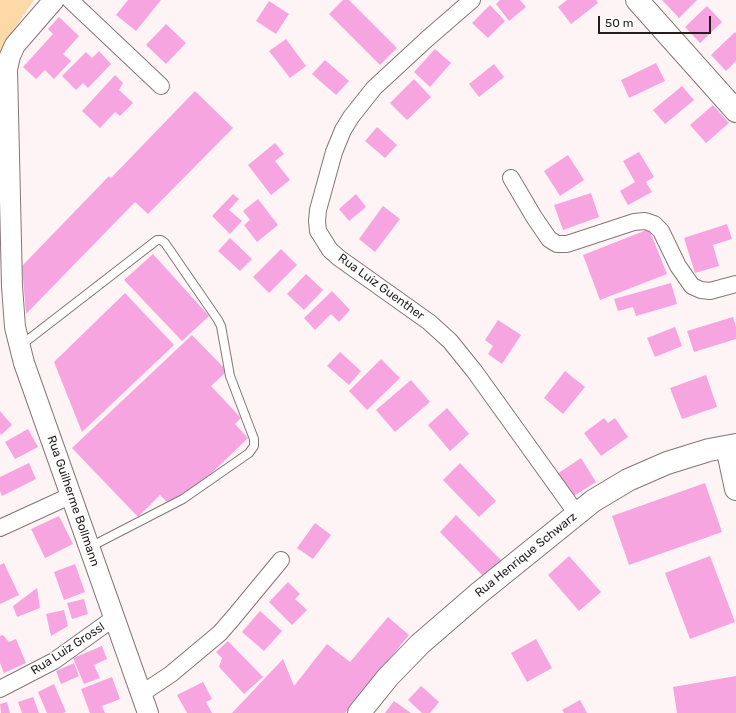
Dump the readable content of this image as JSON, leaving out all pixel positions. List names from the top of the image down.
{
  "streets": {
    "main road": ["Rua Henrique Schwarz"],
    "street": ["Rua Luiz Guenther", "Rua Guilherme Bollmann", "Rua Luiz Grossl"]
  },
  "crossings": [
    ["Rua Luiz Guenther", "Rua Henrique Schwarz"],
    ["Rua Guilherme Bollmann", "Rua Luiz Grossl"]
  ],
  "scale_bar": "50 m"
}
